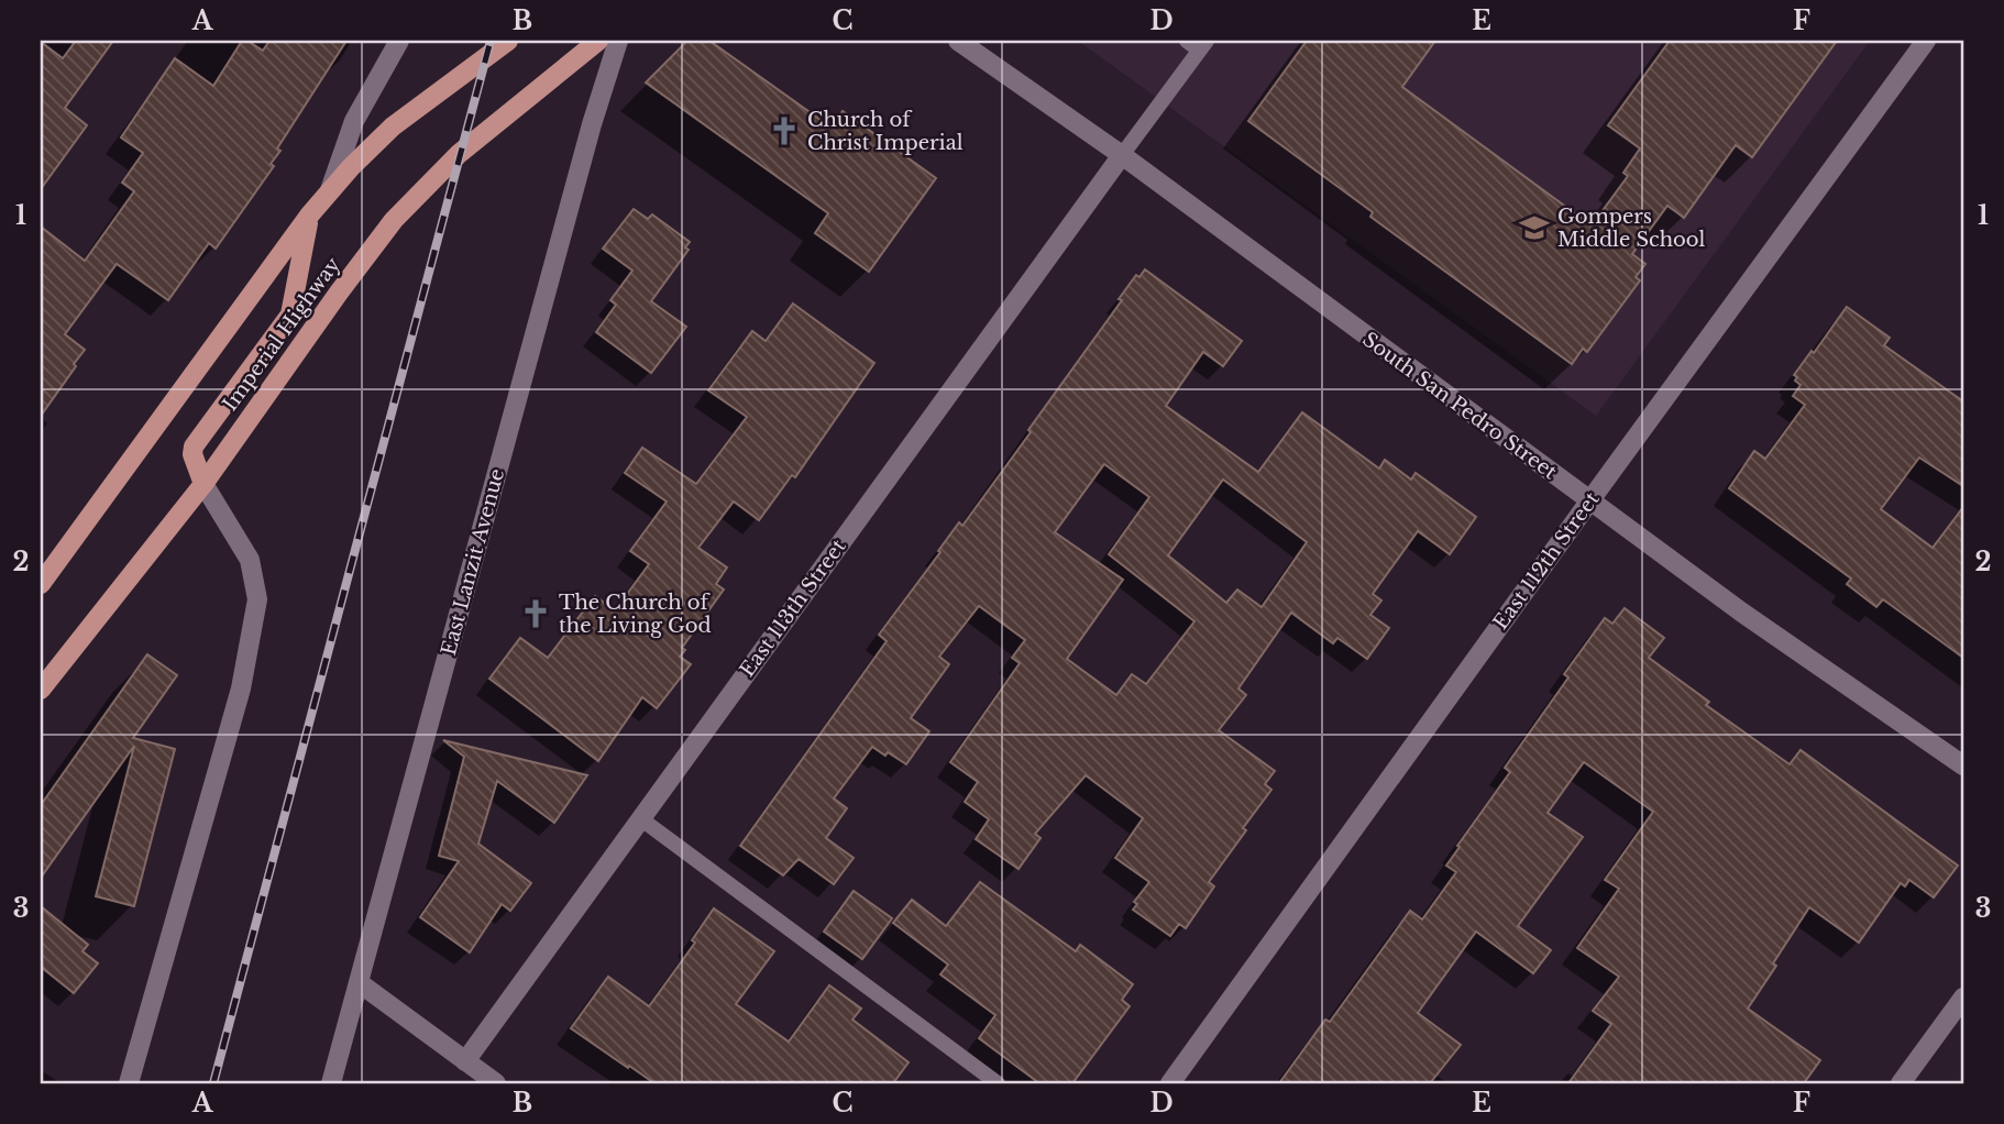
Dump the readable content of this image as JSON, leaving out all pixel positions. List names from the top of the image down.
{
  "streets": {
    "main road": ["Imperial Highway"],
    "street": [
      "South San Pedro Street",
      "East 112th Street",
      "East Lanzit Avenue",
      "East 113th Street"
    ]
  },
  "crossings": [
    ["South San Pedro Street", "East 112th Street"],
    ["South San Pedro Street", "East 113th Street"]
  ],
  "places": {
    "church": ["Church of Christ Imperial", "The Church of the Living God"],
    "school or university": ["Gompers Middle School"]
  },
  "grid": {
    "columns": [
      "A",
      "B",
      "C",
      "D",
      "E",
      "F"
    ],
    "rows": ["1", "2", "3"]
  }
}
